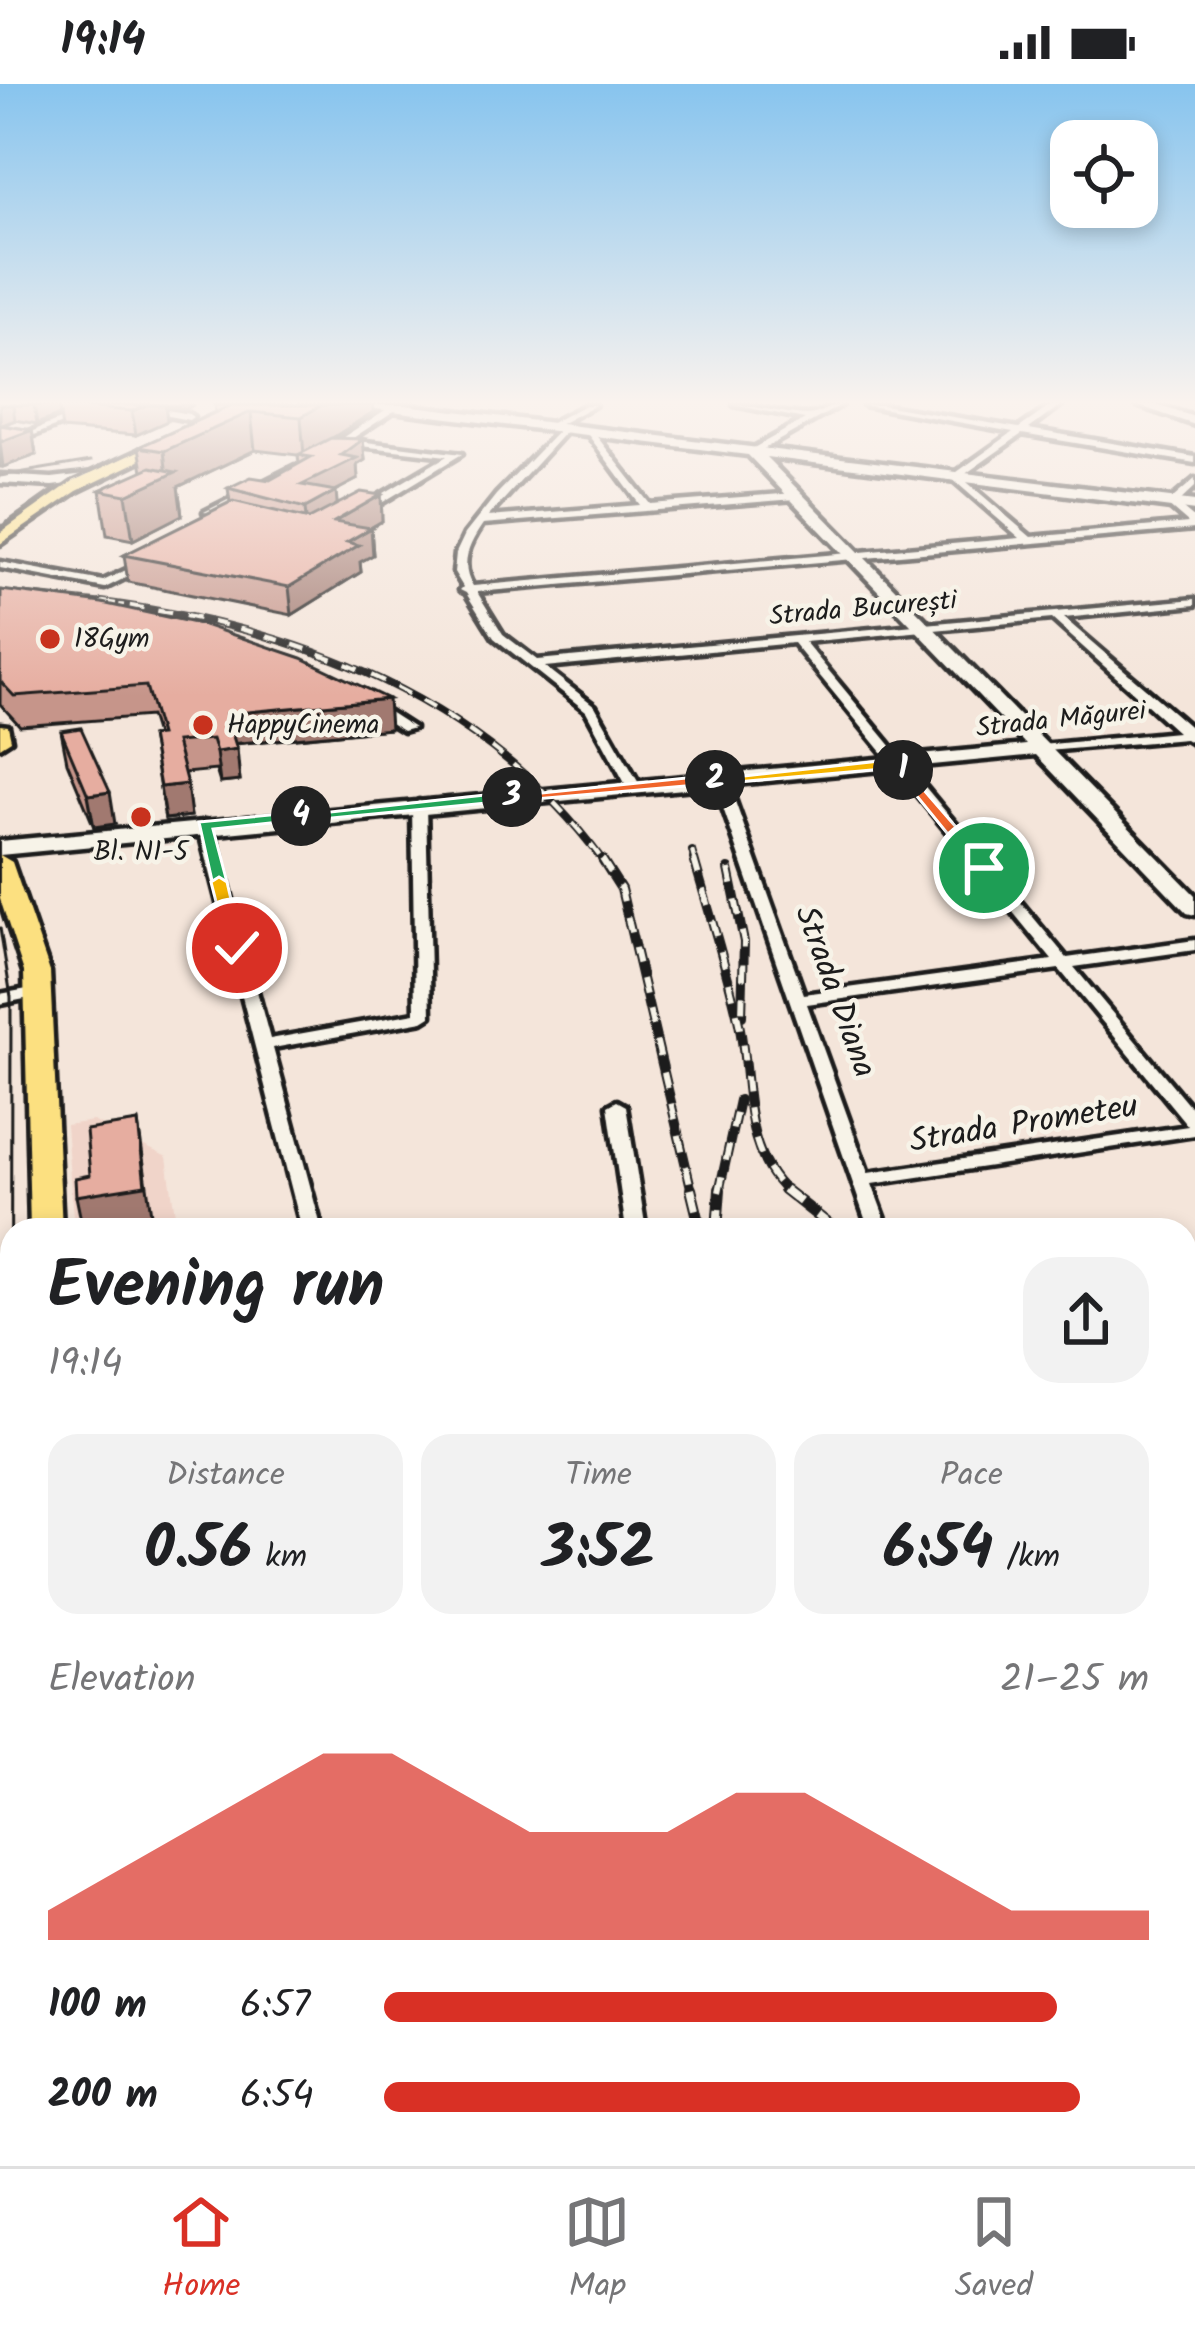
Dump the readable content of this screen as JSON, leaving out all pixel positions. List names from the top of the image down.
{
  "streets": {
    "street": [
      "Strada București",
      "Strada Măgurei",
      "Strada Diana",
      "Strada Prometeu"
    ]
  },
  "crossings": [
    ["Strada Măgurei", "Strada Diana"],
    ["Strada Diana", "Strada Prometeu"]
  ],
  "places": ["18Gym", "HappyCinema", "Bl. N1-5"],
  "page": {
    "status": "19:14",
    "pins": [
      "1",
      "2",
      "3",
      "4"
    ],
    "heading": ["Evening run", "19:14"],
    "stats": [
      ["Distance", "0.56 km"],
      ["Time", "3:52"],
      ["Pace", "6:54 /km"]
    ],
    "chart": ["Elevation", "21–25 m"],
    "list": [
      {
        "name": "100 m",
        "note": "6:57"
      },
      {
        "name": "200 m",
        "note": "6:54"
      }
    ],
    "tabs": ["Home", "Map", "Saved"]
  }
}
